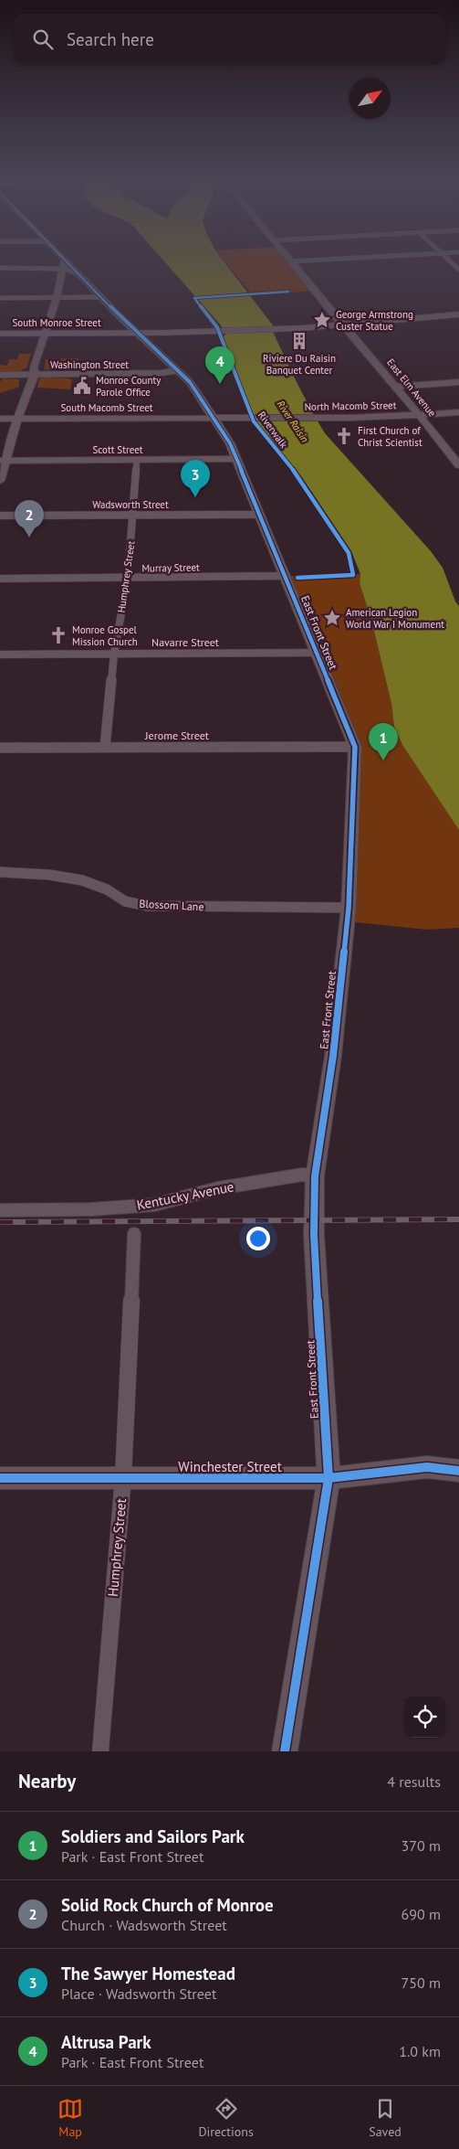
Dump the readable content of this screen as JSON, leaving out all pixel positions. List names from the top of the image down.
{
  "streets": {
    "main road": ["South Monroe Street"],
    "street": [
      "Washington Street",
      "East Elm Avenue",
      "North Macomb Street",
      "South Macomb Street",
      "Scott Street",
      "Wadsworth Street",
      "Murray Street",
      "Humphrey Street",
      "East Front Street",
      "Navarre Street",
      "Jerome Street",
      "Blossom Lane",
      "Kentucky Avenue",
      "Winchester Street"
    ],
    "cycle path": ["Riverwalk"]
  },
  "crossings": [
    ["South Monroe Street", "East Elm Avenue"],
    ["South Monroe Street", "East Front Street"],
    ["Washington Street", "East Front Street"],
    ["East Elm Avenue", "North Macomb Street"],
    ["North Macomb Street", "South Macomb Street"],
    ["North Macomb Street", "East Front Street"],
    ["South Macomb Street", "East Front Street"],
    ["Scott Street", "Humphrey Street"],
    ["Scott Street", "East Front Street"],
    ["Wadsworth Street", "Humphrey Street"],
    ["Wadsworth Street", "East Front Street"],
    ["Murray Street", "Humphrey Street"],
    ["Murray Street", "East Front Street"],
    ["Humphrey Street", "Navarre Street"],
    ["Humphrey Street", "Jerome Street"],
    ["Humphrey Street", "Winchester Street"],
    ["East Front Street", "Navarre Street"],
    ["East Front Street", "Jerome Street"],
    ["East Front Street", "Blossom Lane"],
    ["East Front Street", "Kentucky Avenue"],
    ["East Front Street", "Winchester Street"]
  ],
  "water": ["River Raisin"],
  "places": {
    "place": ["George Armstrong Custer Statue", "American Legion World War I Monument"],
    "building": ["Riviere Du Raisin Banquet Center"],
    "public building": ["Monroe County Parole Office"],
    "church": ["First Church of Christ Scientist", "Monroe Gospel Mission Church"]
  },
  "north": "top right",
  "page": {
    "search": "Search here",
    "pins": [
      "4",
      "3",
      "2",
      "1"
    ],
    "heading": ["Nearby", "4 results"],
    "list": [
      {
        "mark": "1",
        "name": "Soldiers and Sailors Park",
        "note": "Park · East Front Street",
        "value": "370 m"
      },
      {
        "mark": "2",
        "name": "Solid Rock Church of Monroe",
        "note": "Church · Wadsworth Street",
        "value": "690 m"
      },
      {
        "mark": "3",
        "name": "The Sawyer Homestead",
        "note": "Place · Wadsworth Street",
        "value": "750 m"
      },
      {
        "mark": "4",
        "name": "Altrusa Park",
        "note": "Park · East Front Street",
        "value": "1.0 km"
      }
    ],
    "nav": ["Map", "Directions", "Saved"]
  }
}
